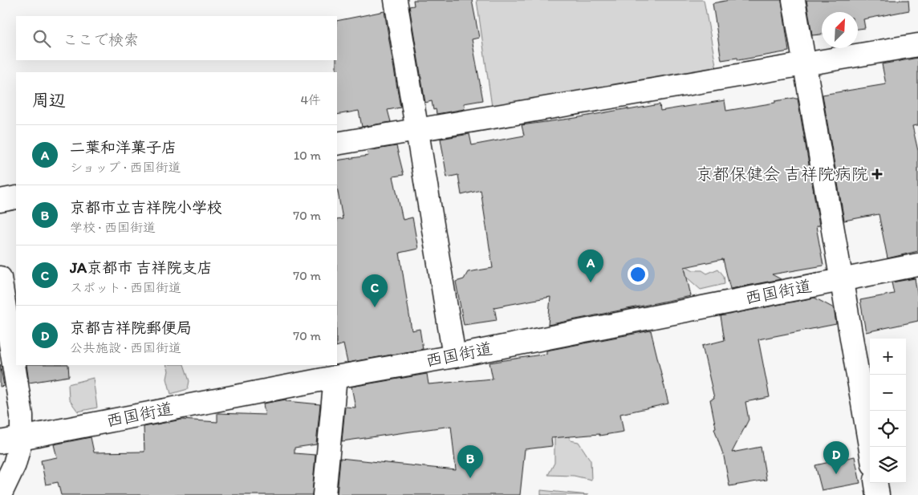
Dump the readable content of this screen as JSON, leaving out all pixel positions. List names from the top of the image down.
{
  "streets": {
    "street": ["西国街道"]
  },
  "places": {
    "health": ["京都保健会 吉祥院病院"]
  },
  "north": "top right",
  "page": {
    "search": "ここで検索",
    "heading": ["周辺", "4件"],
    "list": [
      {
        "mark": "A",
        "name": "二葉和洋菓子店",
        "note": "ショップ · 西国街道",
        "value": "10 m"
      },
      {
        "mark": "B",
        "name": "京都市立吉祥院小学校",
        "note": "学校 · 西国街道",
        "value": "70 m"
      },
      {
        "mark": "C",
        "name": "JA京都市 吉祥院支店",
        "note": "スポット · 西国街道",
        "value": "70 m"
      },
      {
        "mark": "D",
        "name": "京都吉祥院郵便局",
        "note": "公共施設 · 西国街道",
        "value": "70 m"
      }
    ],
    "pins": [
      "A",
      "C",
      "D",
      "B"
    ],
    "map_buttons": ["+", "−"]
  }
}
